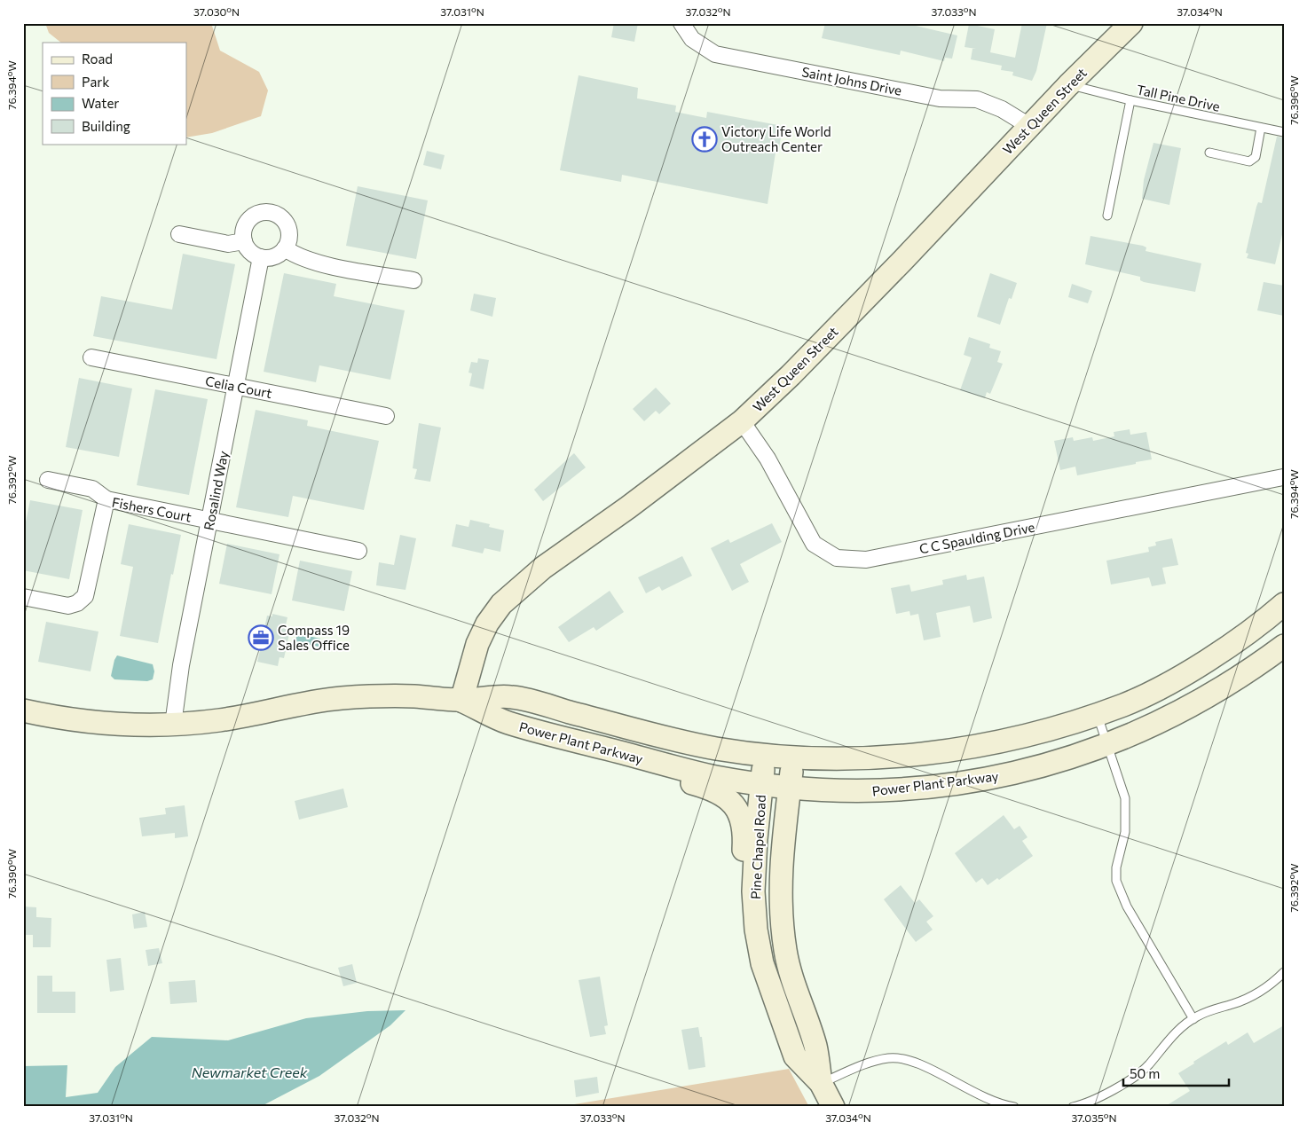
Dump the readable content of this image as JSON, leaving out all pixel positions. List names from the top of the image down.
{
  "streets": {
    "main road": ["West Queen Street", "Power Plant Parkway", "Pine Chapel Road"],
    "street": [
      "Saint Johns Drive",
      "Celia Court",
      "Rosalind Way",
      "Fishers Court",
      "C C Spaulding Drive"
    ],
    "lane": ["Tall Pine Drive"]
  },
  "crossings": [
    ["Saint Johns Drive", "West Queen Street"],
    ["Tall Pine Drive", "West Queen Street"],
    ["West Queen Street", "C C Spaulding Drive"],
    ["West Queen Street", "Power Plant Parkway"],
    ["Celia Court", "Rosalind Way"],
    ["Rosalind Way", "Fishers Court"],
    ["Rosalind Way", "Power Plant Parkway"],
    ["Power Plant Parkway", "Pine Chapel Road"]
  ],
  "water": ["Newmarket Creek"],
  "places": {
    "church": ["Victory Life World Outreach Center"],
    "office": ["Compass 19 Sales Office"]
  },
  "legend": [
    "Road",
    "Park",
    "Water",
    "Building"
  ],
  "scale_bar": "50 m",
  "coordinates": [
    "37.030°N",
    "37.031°N",
    "37.032°N",
    "37.033°N",
    "37.034°N",
    "76.394°W",
    "76.396°W",
    "76.392°W",
    "76.390°W",
    "37.035°N"
  ]
}
